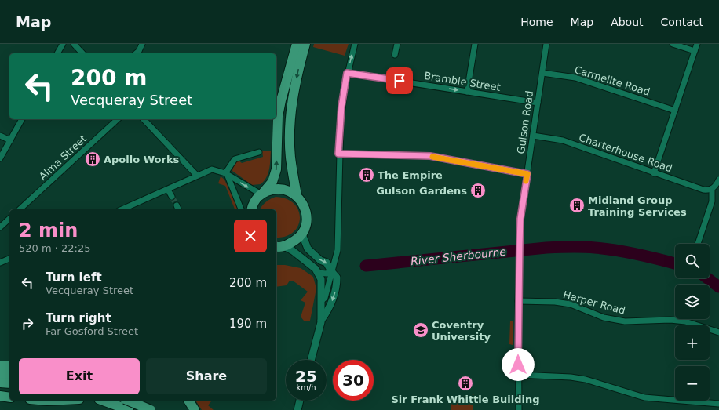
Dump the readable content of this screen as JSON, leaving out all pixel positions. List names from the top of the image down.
{
  "streets": {
    "street": [
      "Carmelite Road",
      "Bramble Street",
      "Gulson Road",
      "Charterhouse Road",
      "Alma Street",
      "Harper Road"
    ]
  },
  "crossings": [
    ["Carmelite Road", "Gulson Road"],
    ["Bramble Street", "Gulson Road"],
    ["Gulson Road", "Charterhouse Road"],
    ["Gulson Road", "Harper Road"]
  ],
  "one_way": ["Bramble Street"],
  "water": ["River Sherbourne"],
  "places": {
    "building": [
      "Apollo Works",
      "The Empire",
      "Gulson Gardens",
      "Midland Group Training Services",
      "Sir Frank Whittle Building"
    ],
    "school or university": ["Coventry University"]
  },
  "page": {
    "header": "Map",
    "nav": [
      "Home",
      "Map",
      "About",
      "Contact"
    ],
    "turn": ["200 m", "Vecqueray Street"],
    "heading": ["2 min", "520 m · 22:25"],
    "map_buttons": ["+", "−"],
    "list": [
      {
        "name": "Turn left",
        "note": "Vecqueray Street",
        "value": "200 m"
      },
      {
        "name": "Turn right",
        "note": "Far Gosford Street",
        "value": "190 m"
      }
    ],
    "buttons": ["Exit", "Share"],
    "speed": "25 km/h",
    "limit": "30"
  }
}
